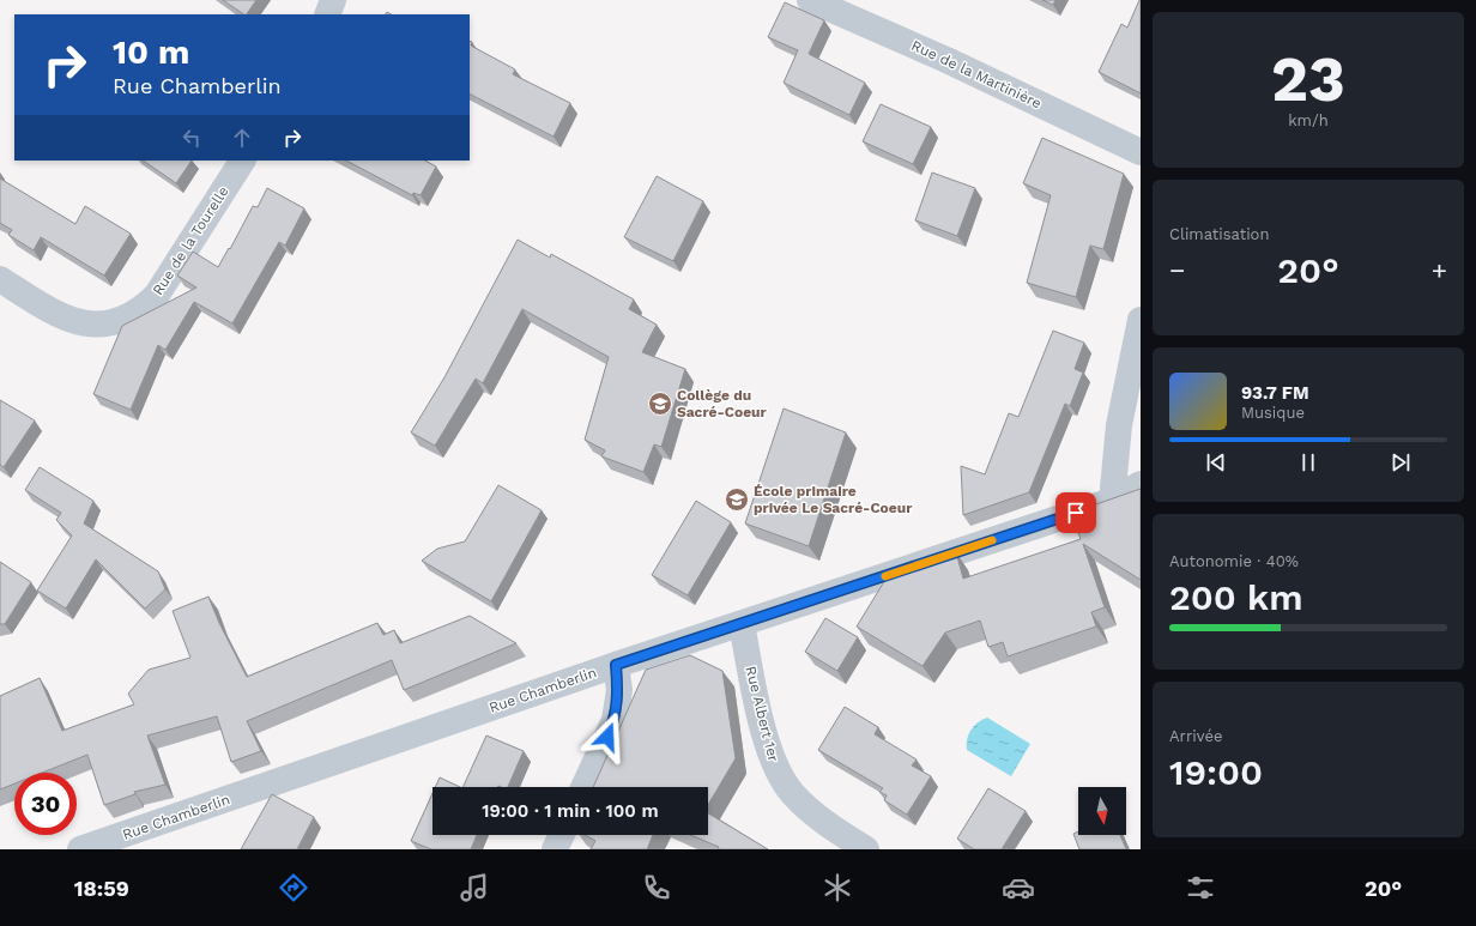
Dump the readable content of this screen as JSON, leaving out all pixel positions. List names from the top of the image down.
{
  "streets": {
    "street": [
      "Rue de la Martinière",
      "Rue de la Tourelle",
      "Rue Chamberlin",
      "Rue Albert 1er"
    ]
  },
  "crossings": [
    ["Rue Chamberlin", "Rue Albert 1er"]
  ],
  "places": {
    "school or university": ["Collège du Sacré-Coeur", "École primaire privée Le Sacré-Coeur"]
  },
  "north": "bottom",
  "page": {
    "tile": [
      ["23", "km/h"],
      "Climatisation",
      ["Autonomie · 40%", "200 km"],
      ["Arrivée", "19:00"]
    ],
    "turn": ["10 m", "Rue Chamberlin"],
    "heat": ["−", "20°", "+"],
    "song": ["93.7 FM", "Musique"],
    "limit": "30",
    "trip": "19:00 · 1 min · 100 m",
    "tabs": ["18:59", "20°"]
  }
}
